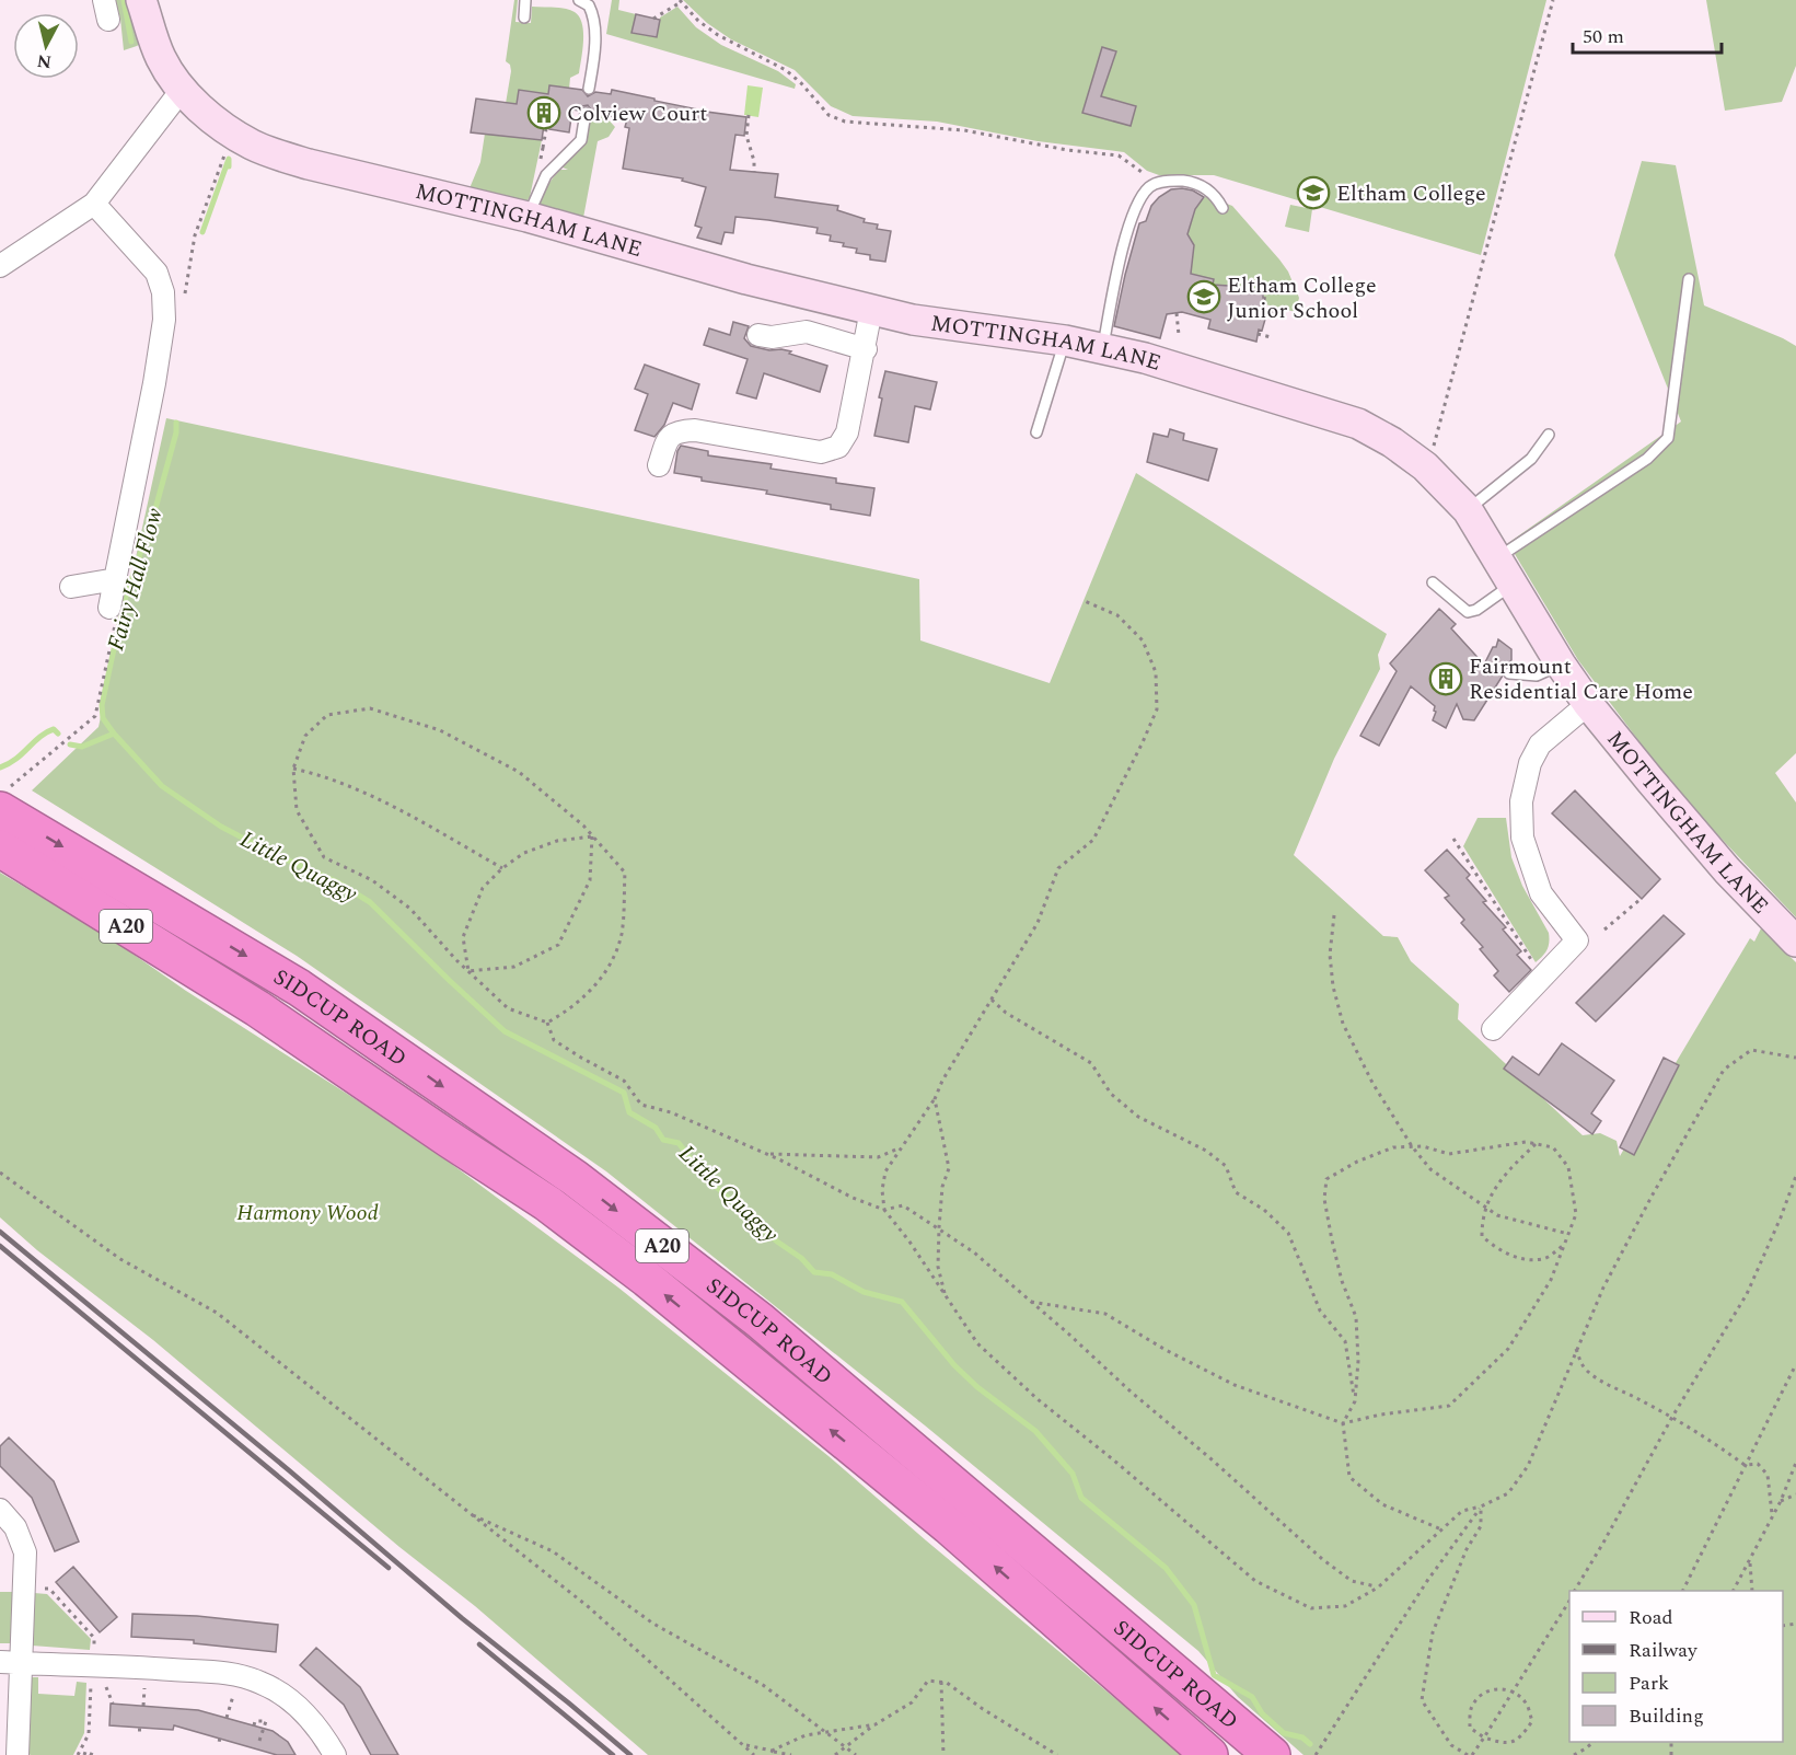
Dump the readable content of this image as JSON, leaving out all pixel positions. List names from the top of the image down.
{
  "streets": {
    "highway": ["A20", "SIDCUP ROAD"],
    "street": ["MOTTINGHAM LANE"]
  },
  "water": ["Fairy Hall Flow", "Little Quaggy"],
  "parks": ["Harmony Wood"],
  "places": {
    "building": ["Colview Court", "Fairmount Residential Care Home"],
    "school or university": ["Eltham College", "Eltham College Junior School"]
  },
  "legend": [
    "Road",
    "Railway",
    "Park",
    "Building"
  ],
  "scale_bar": "50 m",
  "north": "bottom"
}
